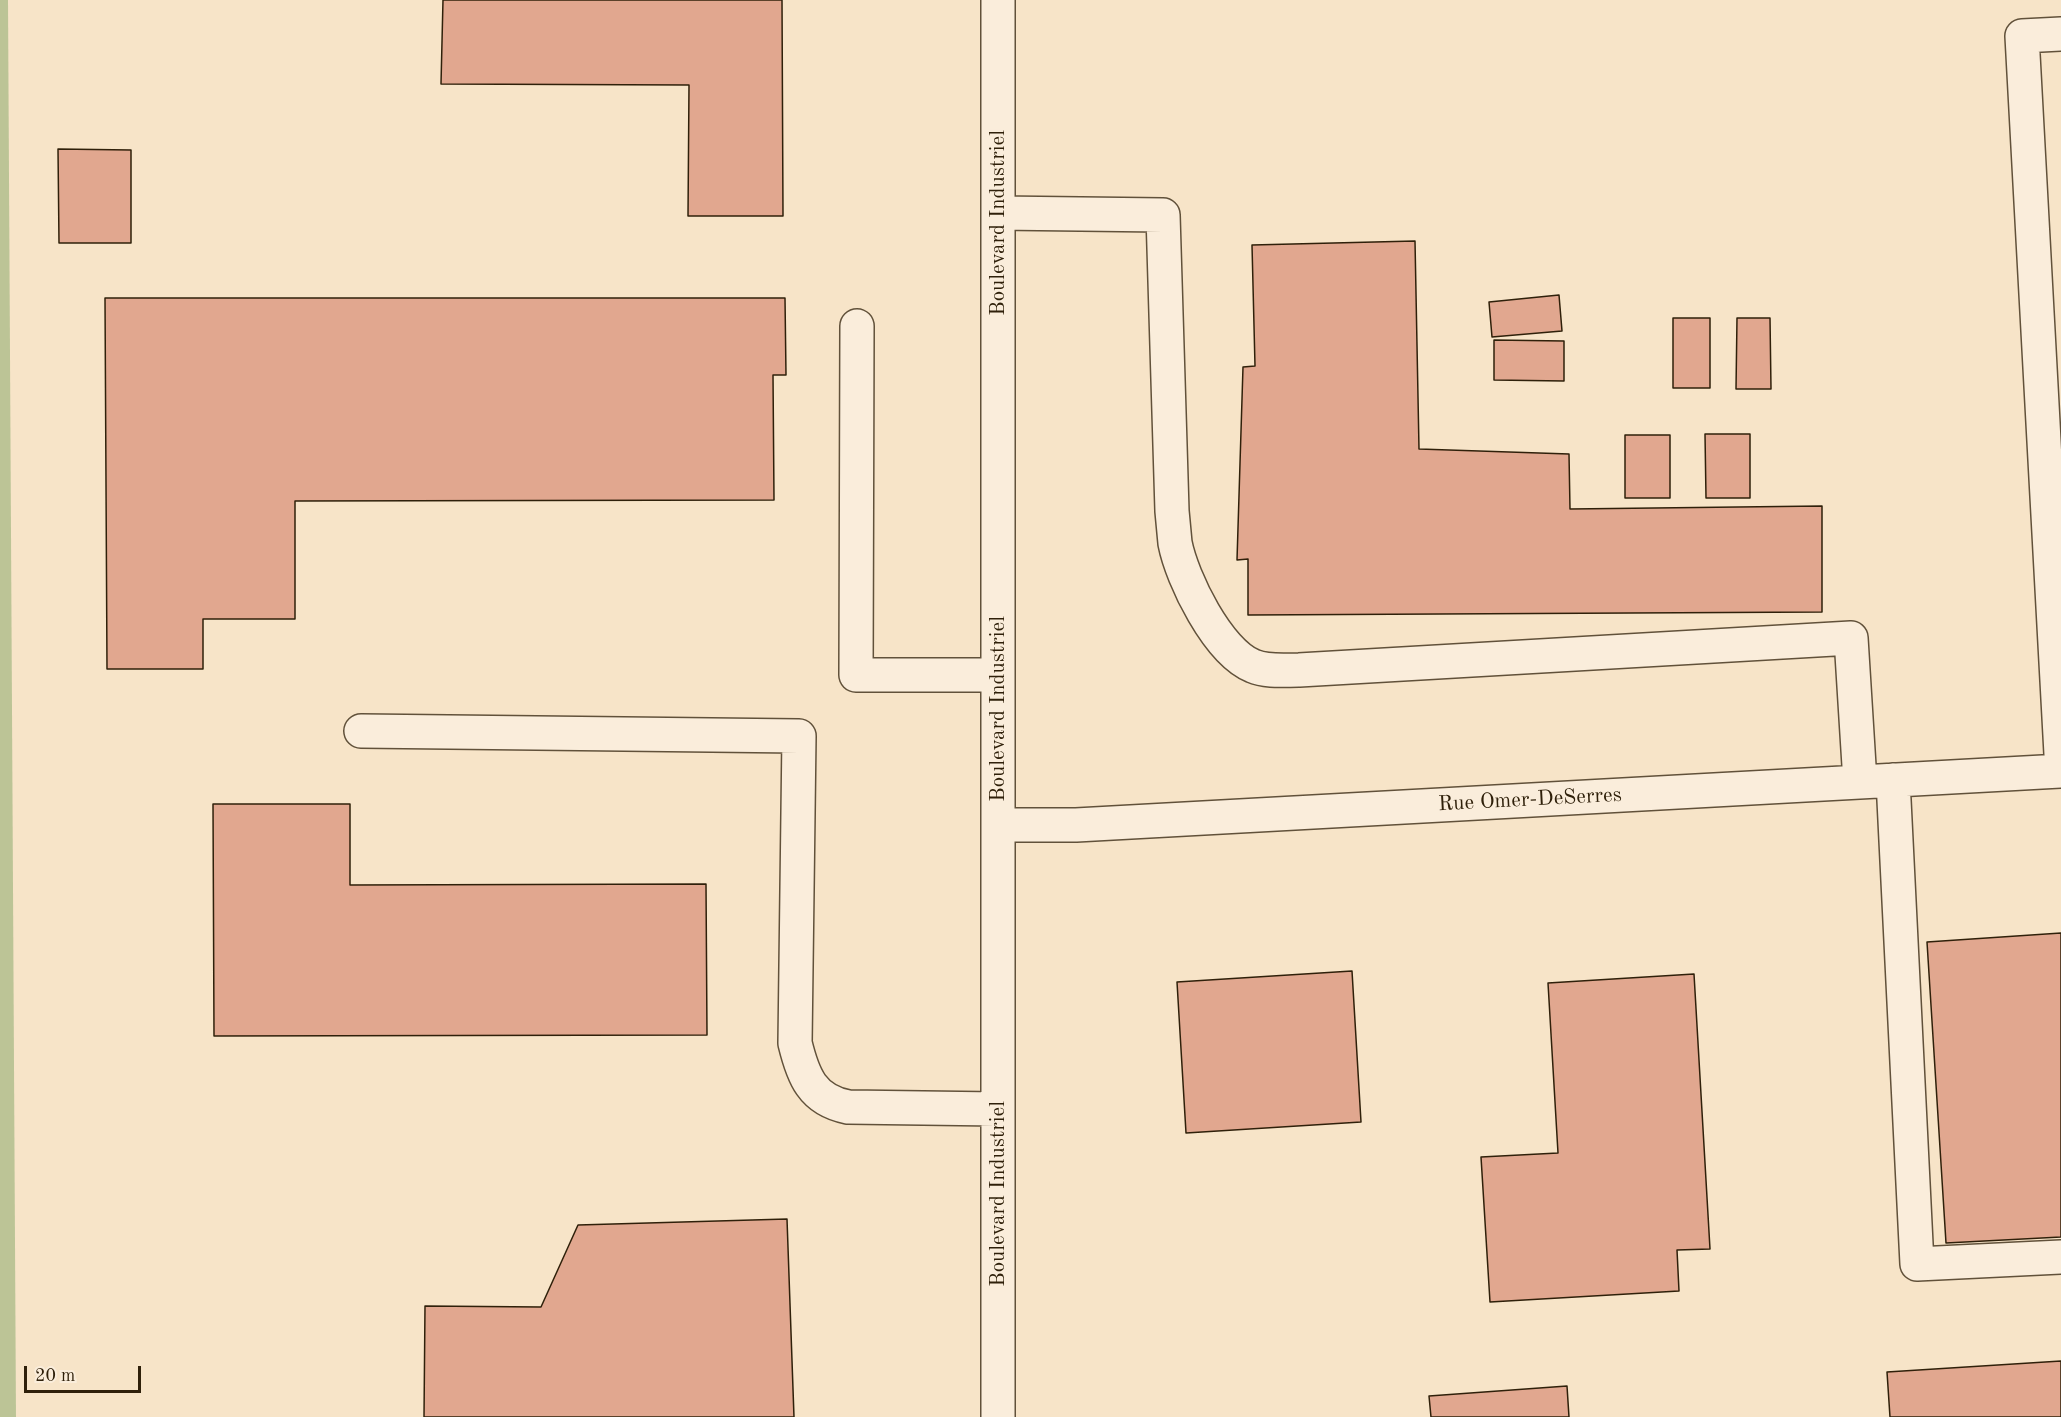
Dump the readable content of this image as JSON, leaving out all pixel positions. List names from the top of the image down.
{
  "streets": {
    "street": ["Boulevard Industriel", "Rue Omer-DeSerres"]
  },
  "crossings": [
    ["Boulevard Industriel", "Rue Omer-DeSerres"]
  ],
  "scale_bar": "20 m"
}
